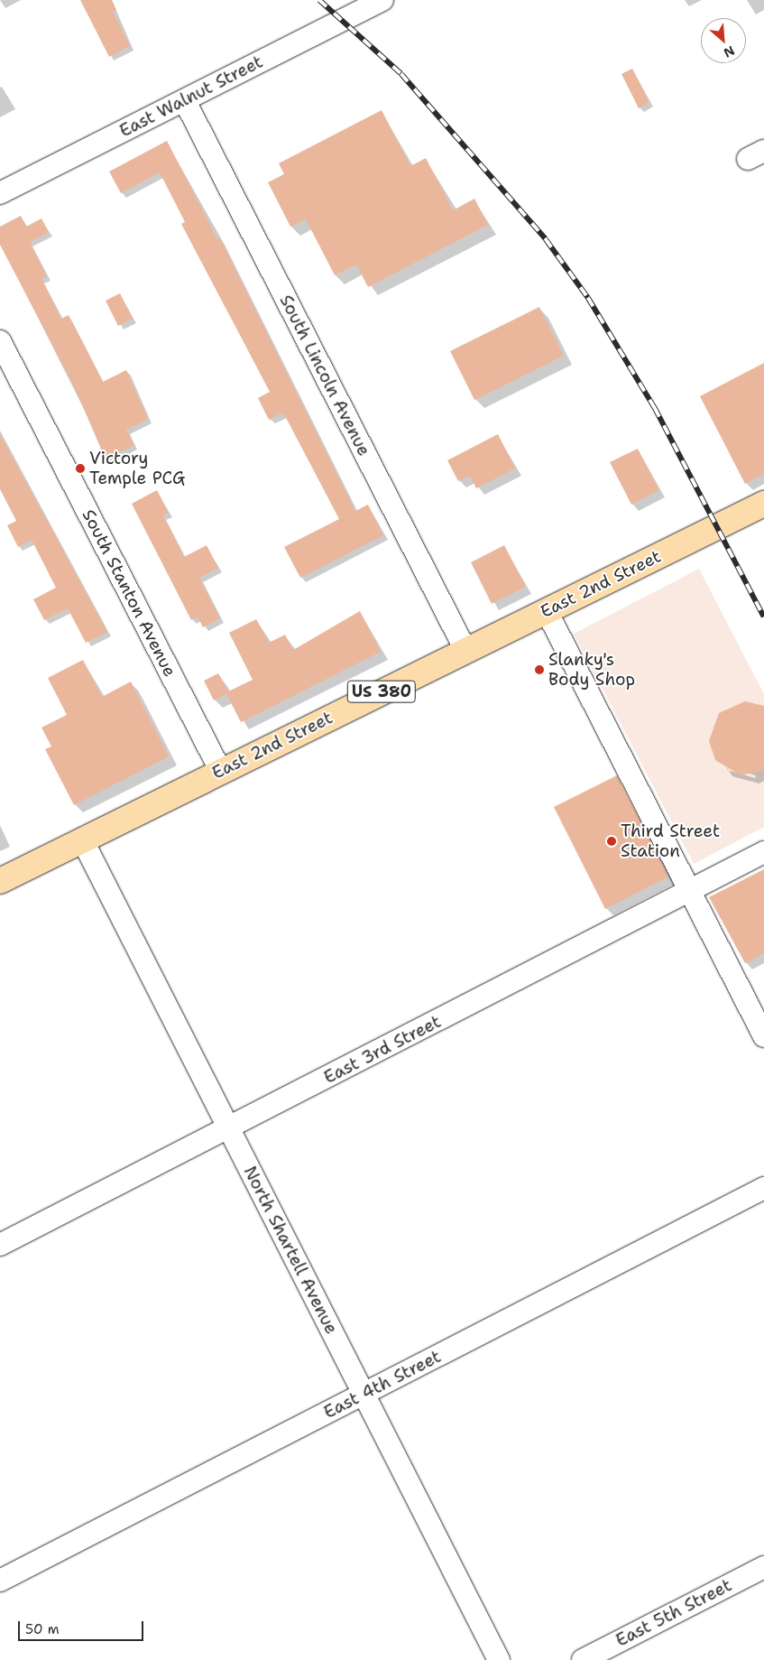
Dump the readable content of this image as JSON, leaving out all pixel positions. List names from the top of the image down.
{
  "streets": {
    "main road": ["East 2nd Street", "US 380"],
    "street": [
      "East Walnut Street",
      "South Lincoln Avenue",
      "South Stanton Avenue",
      "East 3rd Street",
      "North Shartell Avenue",
      "East 4th Street",
      "East 5th Street"
    ]
  },
  "crossings": [
    ["East Walnut Street", "South Lincoln Avenue"],
    ["South Lincoln Avenue", "East 2nd Street"],
    ["East 2nd Street", "South Stanton Avenue"],
    ["East 2nd Street", "North Shartell Avenue"],
    ["East 3rd Street", "North Shartell Avenue"],
    ["North Shartell Avenue", "East 4th Street"]
  ],
  "places": ["Victory Temple PCG", "Slanky's Body Shop", "Third Street Station"],
  "scale_bar": "50 m",
  "north": "bottom right"
}
